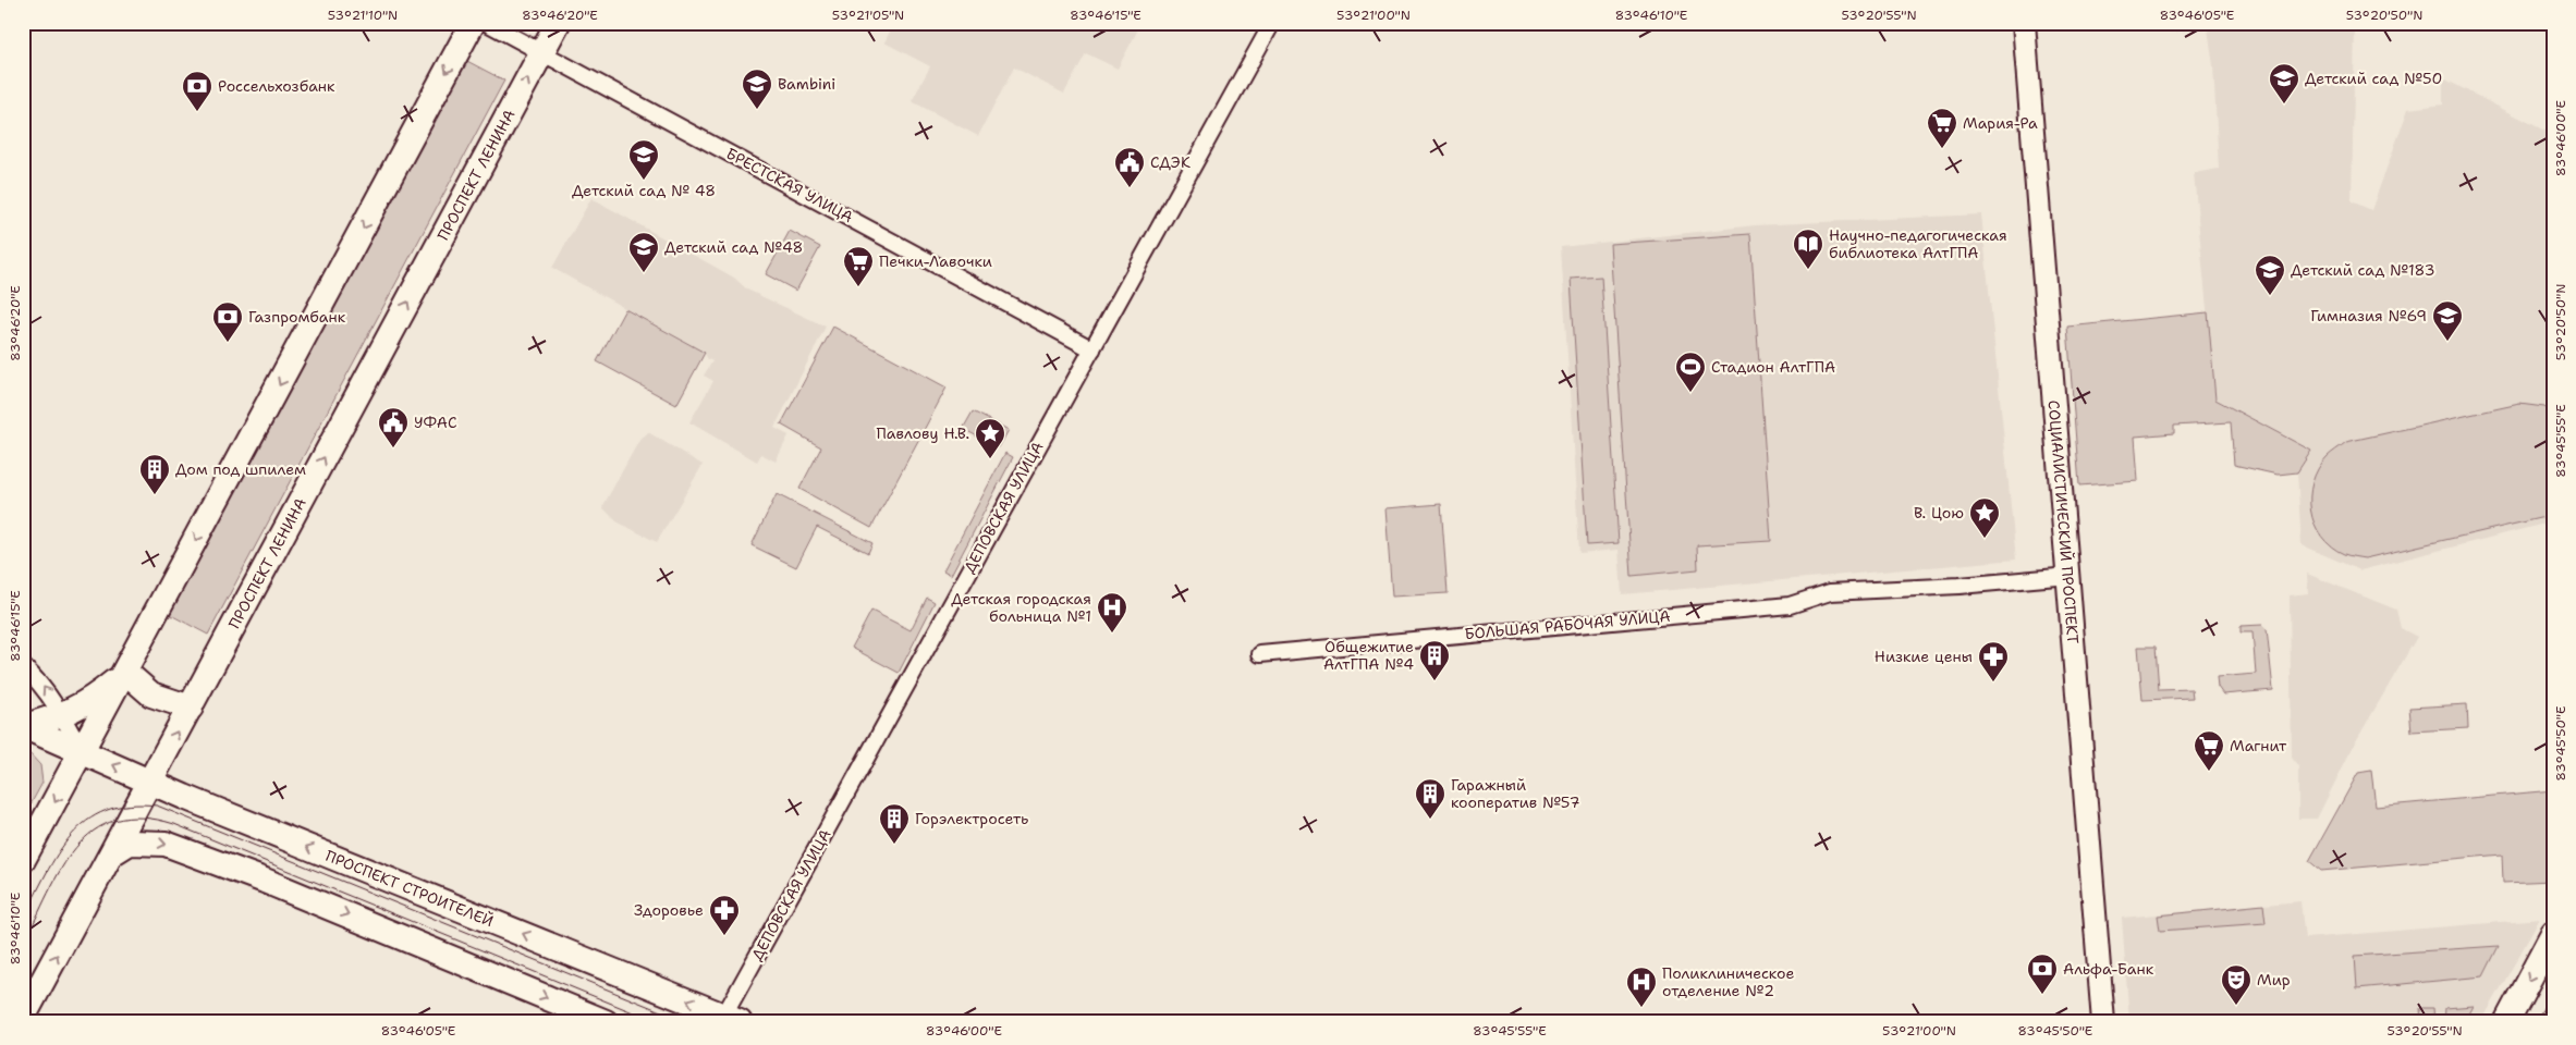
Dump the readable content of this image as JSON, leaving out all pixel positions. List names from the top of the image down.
{
  "streets": {
    "main road": ["ПРОСПЕКТ ЛЕНИНА", "ПРОСПЕКТ СТРОИТЕЛЕЙ"],
    "street": [
      "БРЕСТСКАЯ УЛИЦА",
      "ДЕПОВСКАЯ УЛИЦА",
      "СОЦИАЛИСТИЧЕСКИЙ ПРОСПЕКТ",
      "БОЛЬШАЯ РАБОЧАЯ УЛИЦА"
    ]
  },
  "crossings": [
    ["ПРОСПЕКТ ЛЕНИНА", "БРЕСТСКАЯ УЛИЦА"],
    ["ПРОСПЕКТ ЛЕНИНА", "ПРОСПЕКТ СТРОИТЕЛЕЙ"],
    ["БРЕСТСКАЯ УЛИЦА", "ДЕПОВСКАЯ УЛИЦА"],
    ["ДЕПОВСКАЯ УЛИЦА", "ПРОСПЕКТ СТРОИТЕЛЕЙ"],
    ["СОЦИАЛИСТИЧЕСКИЙ ПРОСПЕКТ", "БОЛЬШАЯ РАБОЧАЯ УЛИЦА"]
  ],
  "places": {
    "school or university": [
      "Детский сад №50",
      "Bambini",
      "Детский сад № 48",
      "Детский сад №48",
      "Детский сад №183",
      "Гимназия №69"
    ],
    "bank": ["Россельхозбанк", "Газпромбанк", "Альфа-Банк"],
    "supermarket": ["Мария-Ра", "Печки-Лавочки", "Магнит"],
    "public building": ["СДЭК", "УФАС"],
    "library": ["Научно-педагогическая библиотека АлтГПА"],
    "sports": ["Стадион АлтГПА"],
    "place": ["Павлову Н.В.", "В. Цою"],
    "building": [
      "Дом под шпилем",
      "Общежитие АлтГПА №4",
      "Гаражный кооператив №57",
      "Горэлектросеть"
    ],
    "hospital": ["Детская городская больница №1", "Поликлиническое отделение №2"],
    "pharmacy": ["Низкие цены", "Здоровье"],
    "theatre": ["Мир"]
  },
  "coordinates": [
    "53°21'10\"N",
    "83°46'20\"E",
    "53°21'05\"N",
    "83°46'15\"E",
    "53°21'00\"N",
    "83°46'10\"E",
    "53°20'55\"N",
    "83°46'05\"E",
    "53°20'50\"N",
    "83°46'00\"E",
    "83°45'55\"E",
    "83°45'50\"E"
  ]
}
